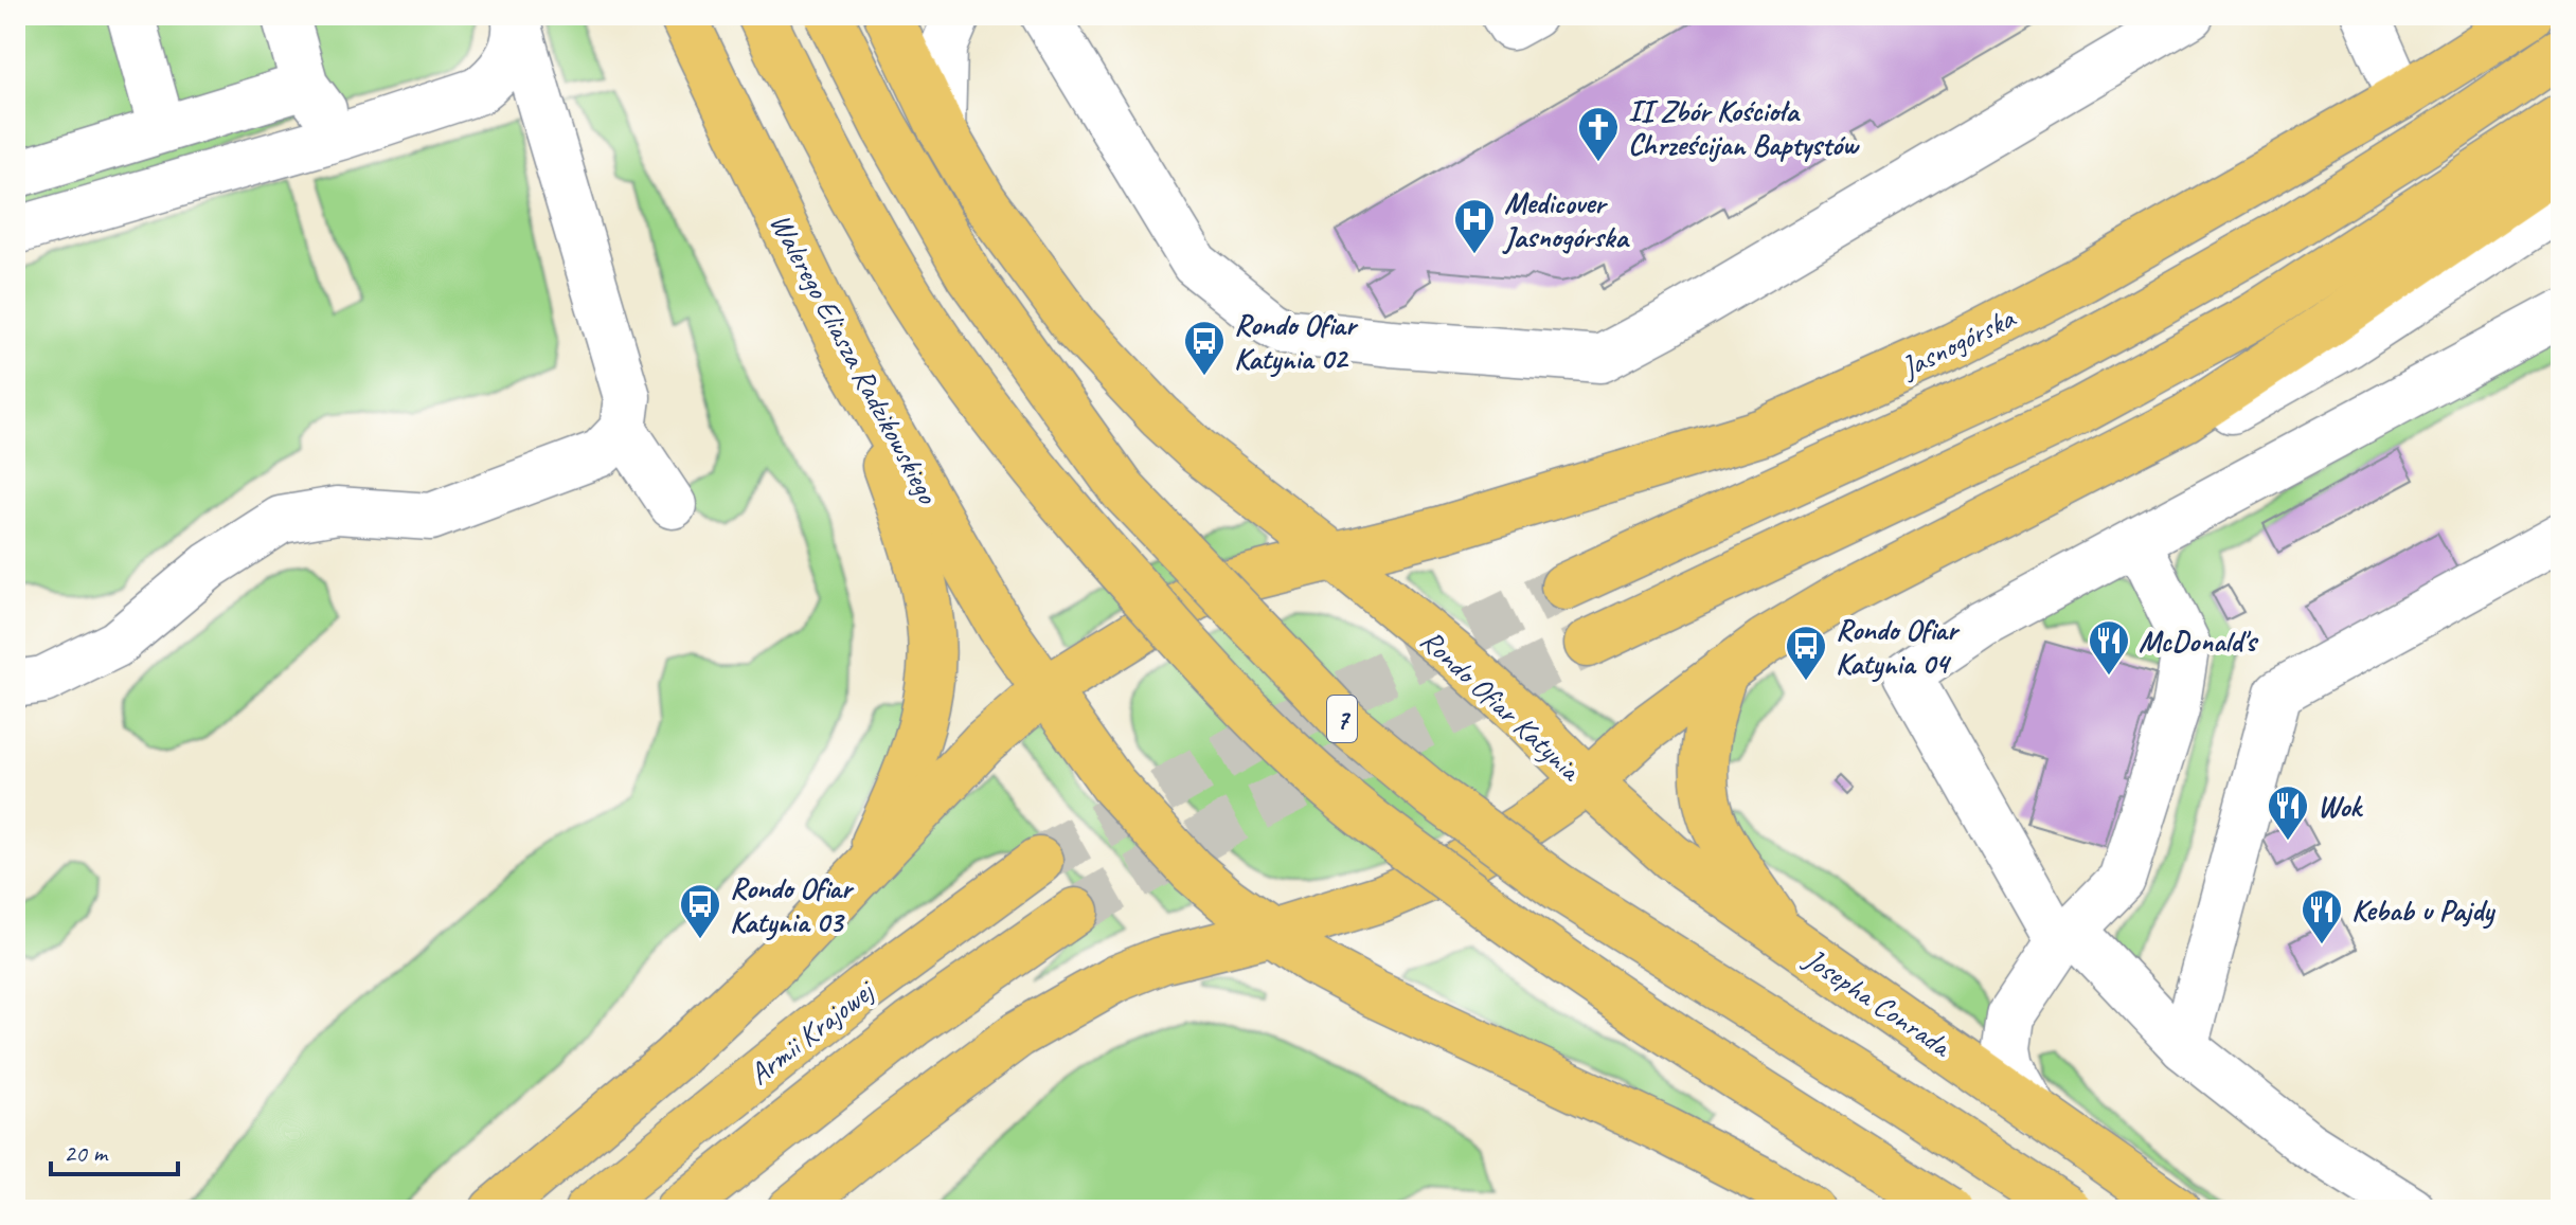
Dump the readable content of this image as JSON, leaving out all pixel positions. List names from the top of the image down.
{
  "streets": {
    "main road": [
      "Jasnogórska",
      "Walerego Eliasza Radzikowskiego",
      "Rondo Ofiar Katynia",
      "7",
      "Josepha Conrada",
      "Armii Krajowej"
    ]
  },
  "crossings": [
    ["Jasnogórska", "Rondo Ofiar Katynia"],
    ["Rondo Ofiar Katynia", "Josepha Conrada"]
  ],
  "places": {
    "church": ["II Zbór Kościoła Chrześcijan Baptystów"],
    "hospital": ["Medicover Jasnogórska"],
    "bus stop": ["Rondo Ofiar Katynia 02", "Rondo Ofiar Katynia 04", "Rondo Ofiar Katynia 03"],
    "restaurant": ["McDonald's", "Wok", "Kebab u Pajdy"]
  },
  "scale_bar": "20 m"
}
